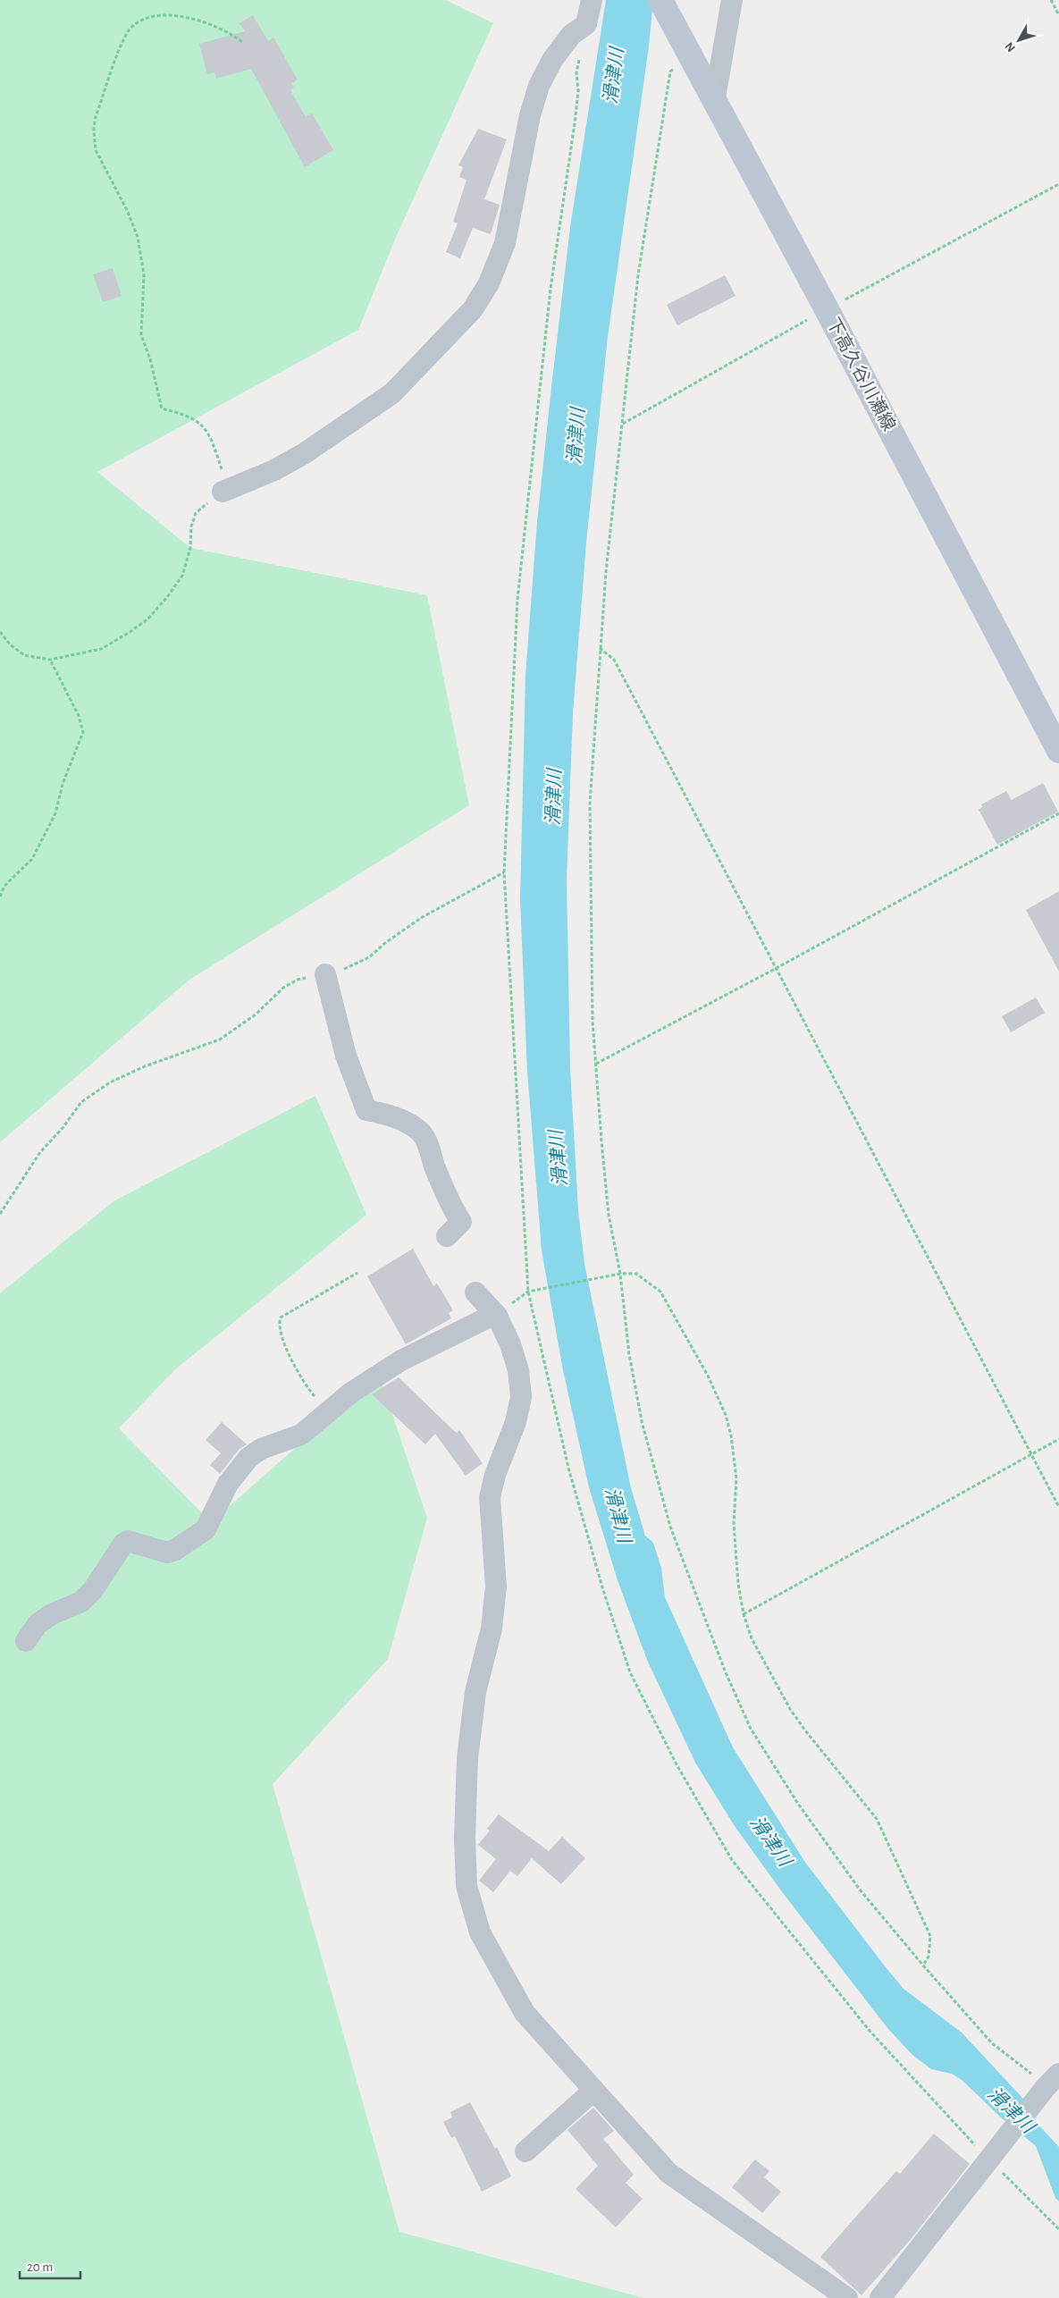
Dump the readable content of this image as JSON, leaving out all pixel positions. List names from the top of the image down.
{
  "streets": {
    "main road": ["下高久谷川瀬線"]
  },
  "water": ["滑津川"],
  "scale_bar": "20 m",
  "north": "bottom left"
}
